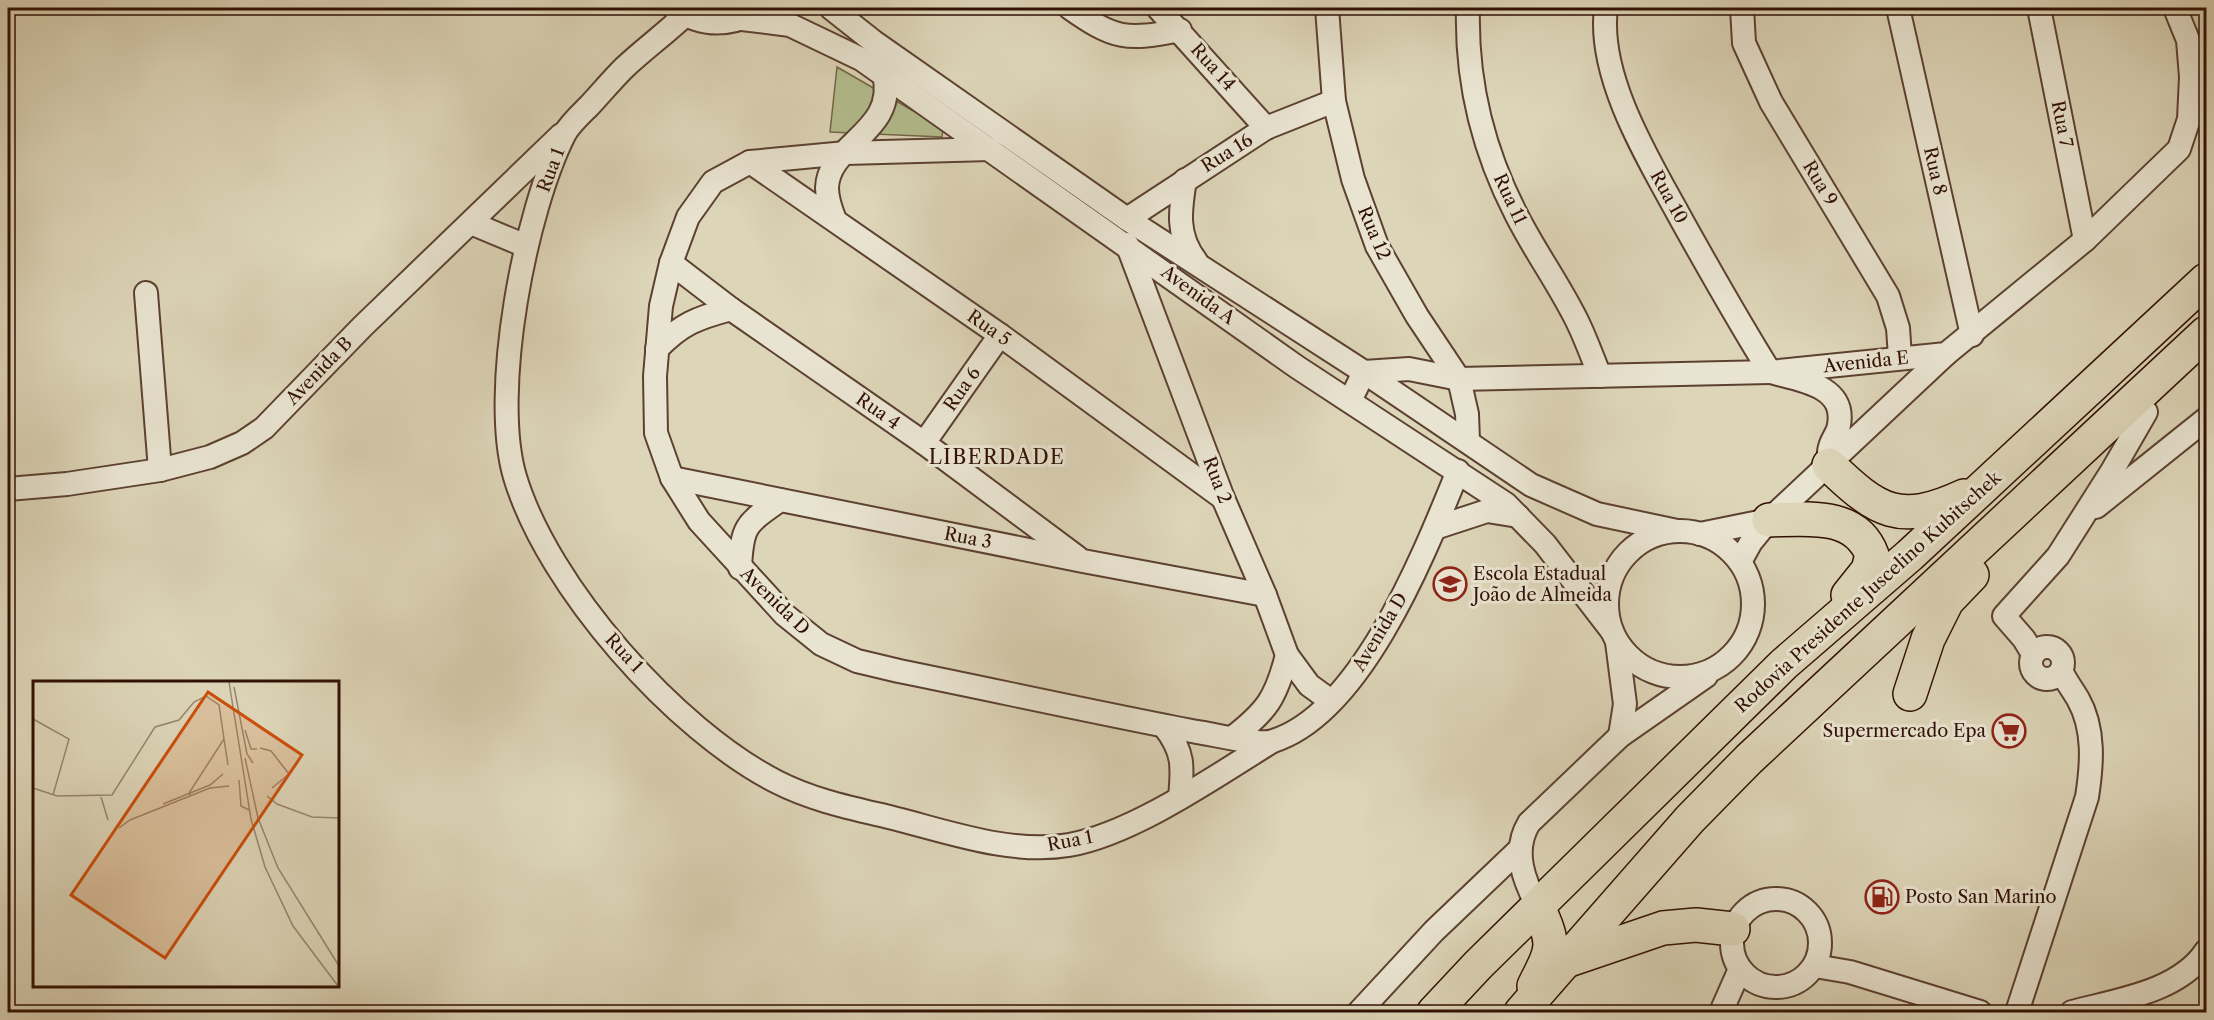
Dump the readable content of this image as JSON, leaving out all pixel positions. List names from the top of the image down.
{
  "streets": {
    "highway": ["Rodovia Presidente Juscelino Kubitschek"],
    "street": [
      "Rua 14",
      "Rua 7",
      "Rua 16",
      "Rua 1",
      "Rua 8",
      "Rua 9",
      "Rua 10",
      "Rua 11",
      "Rua 12",
      "Avenida A",
      "Rua 5",
      "Avenida E",
      "Avenida B",
      "Rua 6",
      "Rua 4",
      "Rua 2",
      "Rua 3",
      "Avenida D"
    ]
  },
  "crossings": [
    ["Rua 14", "Rua 16"],
    ["Rua 16", "Rua 12"],
    ["Rua 16", "Avenida A"],
    ["Rua 1", "Avenida B"],
    ["Rua 1", "Avenida D"],
    ["Rua 9", "Avenida E"],
    ["Rua 10", "Avenida E"],
    ["Rua 11", "Avenida E"],
    ["Rua 12", "Avenida A"],
    ["Rua 12", "Avenida E"],
    ["Avenida A", "Avenida E"],
    ["Avenida A", "Rua 2"],
    ["Avenida A", "Avenida D"],
    ["Rua 5", "Rua 6"],
    ["Rua 5", "Rua 2"],
    ["Rua 5", "Avenida D"],
    ["Rua 6", "Rua 4"],
    ["Rua 4", "Rua 3"],
    ["Rua 4", "Avenida D"],
    ["Rua 2", "Rua 3"],
    ["Rua 2", "Avenida D"],
    ["Rua 3", "Avenida D"]
  ],
  "districts": ["LIBERDADE"],
  "places": {
    "school or university": ["Escola Estadual João de Almeida"],
    "supermarket": ["Supermercado Epa"],
    "fuel station": ["Posto San Marino"]
  }
}
